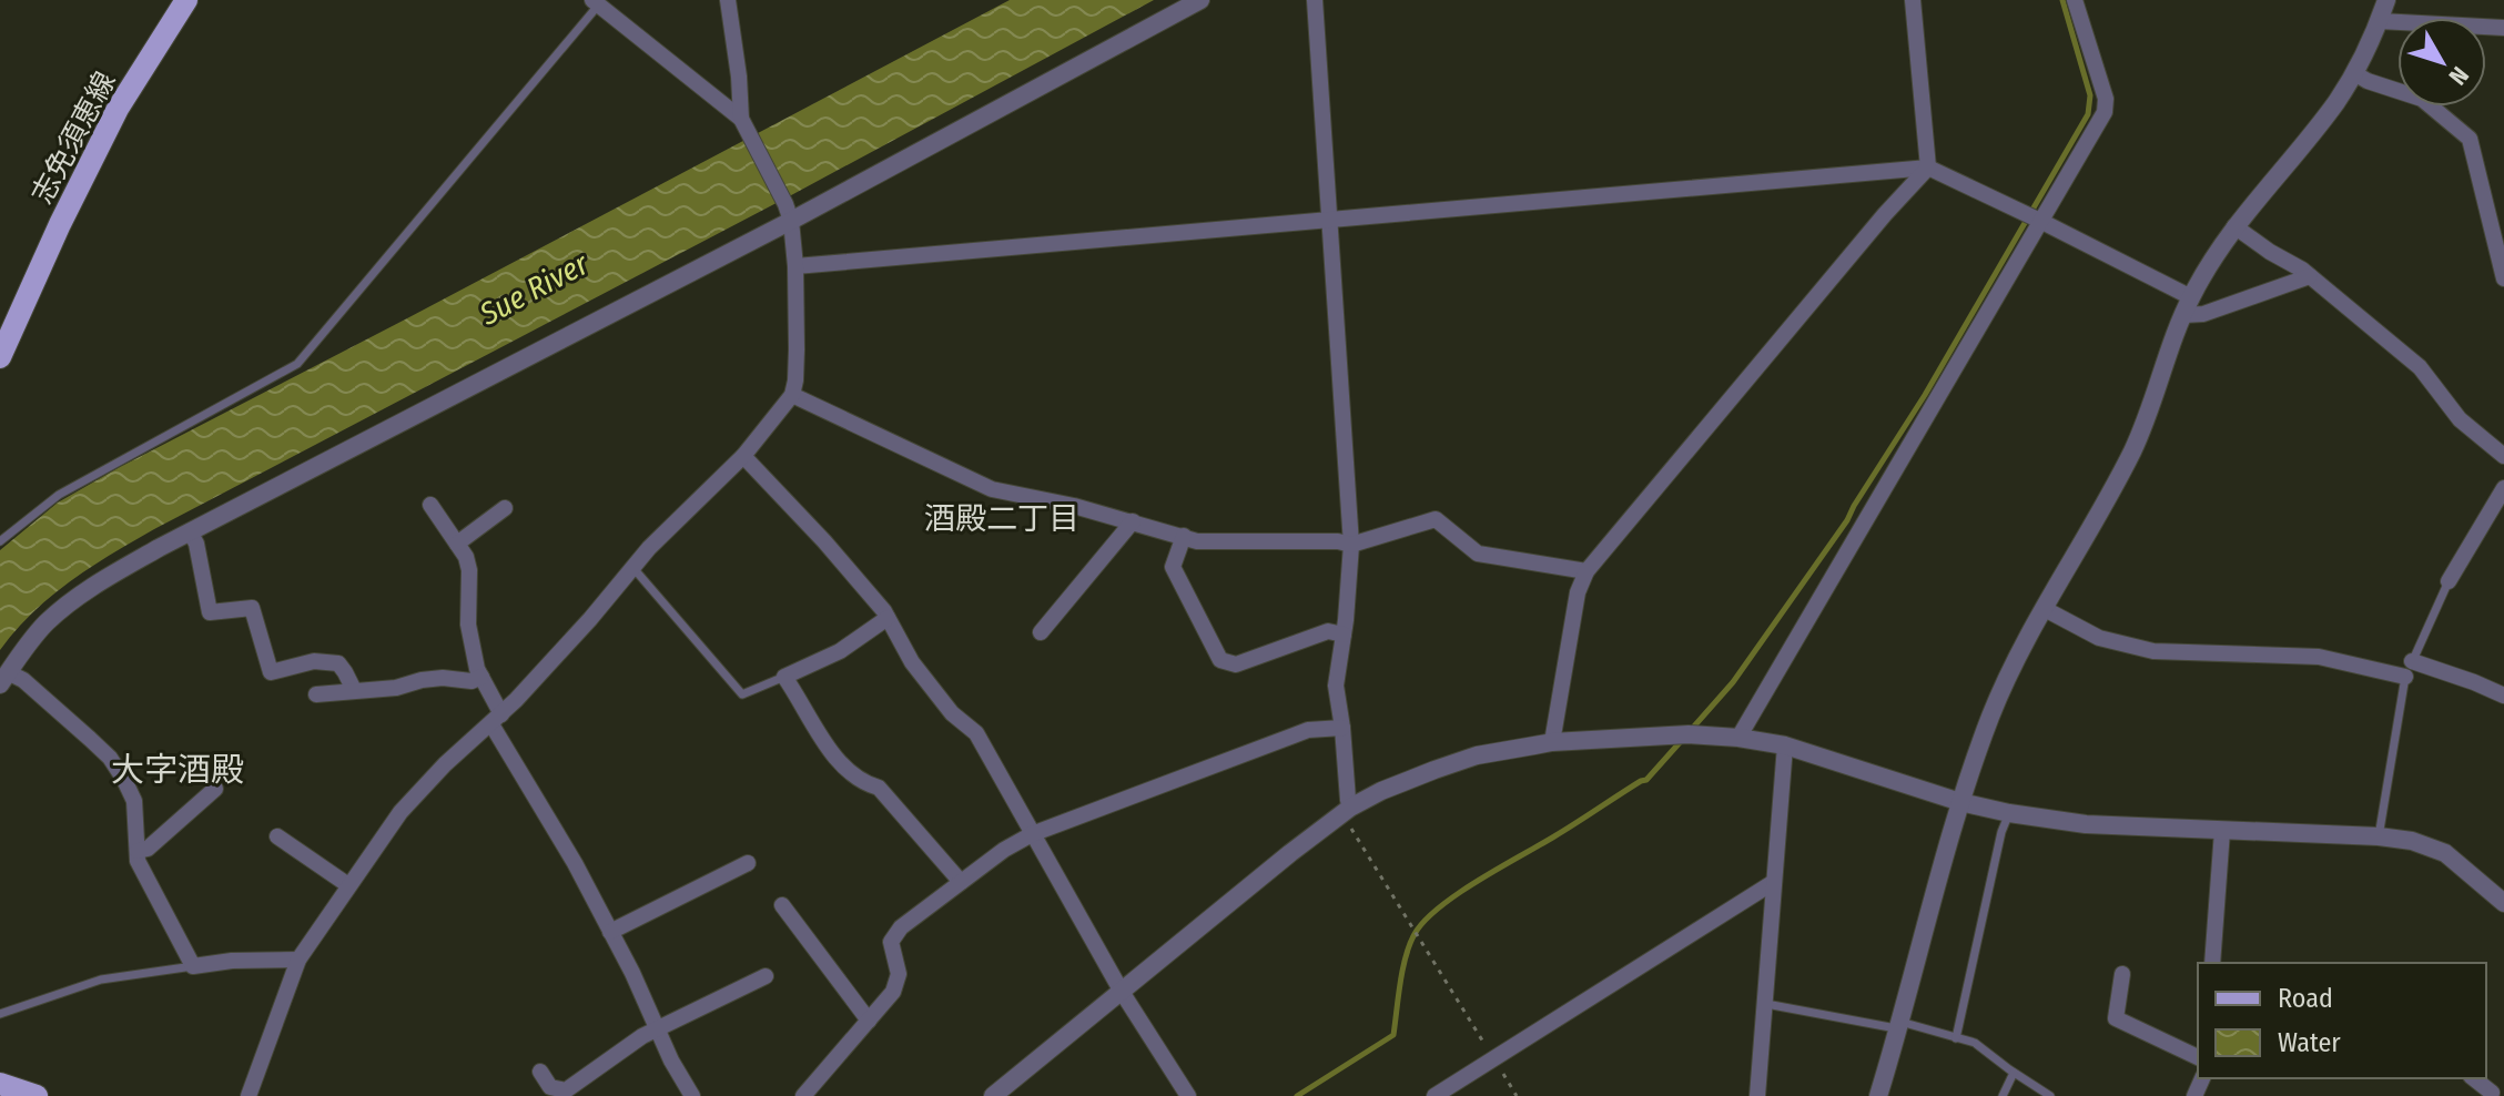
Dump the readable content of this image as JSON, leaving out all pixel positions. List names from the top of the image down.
{
  "streets": {
    "main road": ["志免須恵線"]
  },
  "districts": ["酒殿二丁目", "大字酒殿"],
  "water": ["Sue River"],
  "legend": ["Road", "Water"],
  "north": "bottom right"
}
